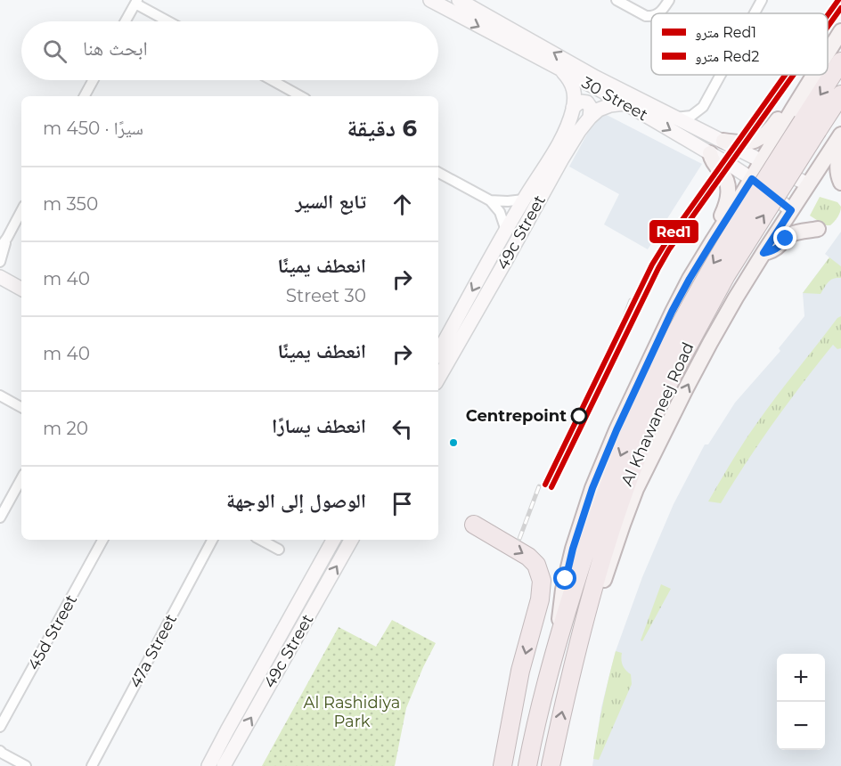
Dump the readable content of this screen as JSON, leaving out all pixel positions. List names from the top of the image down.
{
  "streets": {
    "highway": ["Al Khawaneej Road"],
    "street": [
      "30 Street",
      "49c Street",
      "45d Street",
      "47a Street"
    ]
  },
  "crossings": [
    ["30 Street", "49c Street"]
  ],
  "parks": ["Al Rashidiya Park"],
  "places": ["Centrepoint"],
  "lines": ["metro line Red1", "metro line Red2"],
  "legend": ["مترو Red1", "مترو Red2"],
  "page": {
    "search": "ابحث هنا",
    "heading": ["6 دقيقة", "سيرًا · 450 m"],
    "list": [
      ["تابع السير", "350 m"],
      ["انعطف يمينًا", "30 Street", "40 m"],
      ["انعطف يمينًا", "40 m"],
      ["انعطف يسارًا", "20 m"],
      "الوصول إلى الوجهة"
    ],
    "map_buttons": ["+", "−"]
  }
}
